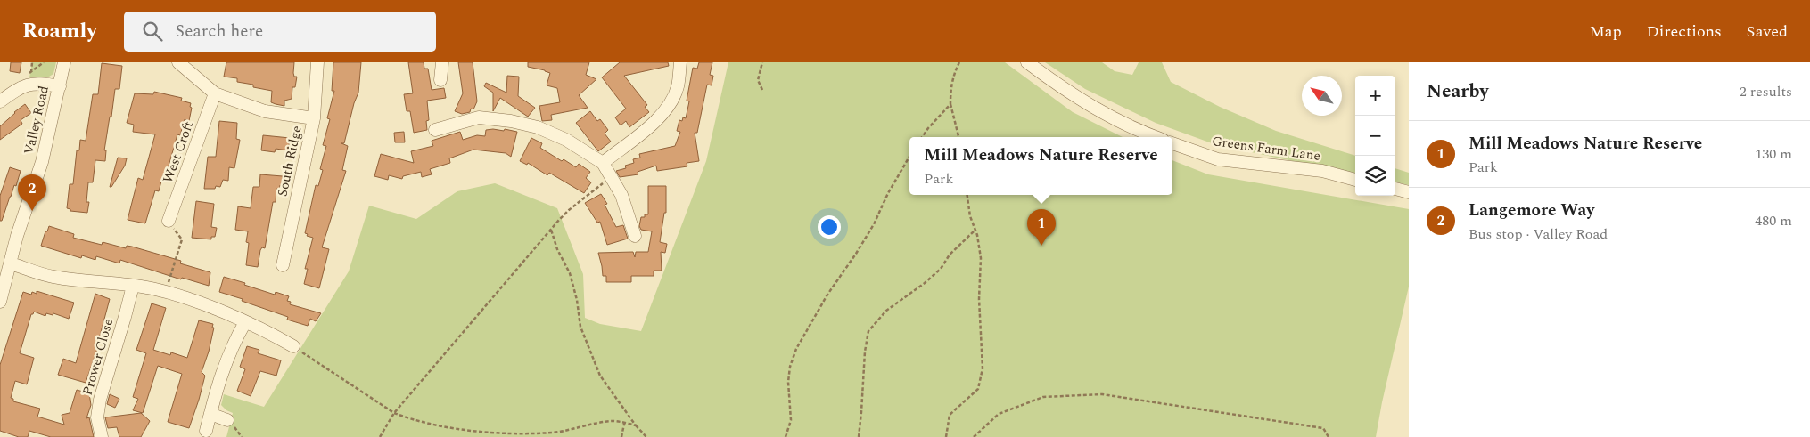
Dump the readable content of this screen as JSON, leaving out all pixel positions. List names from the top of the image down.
{
  "streets": {
    "street": [
      "Valley Road",
      "Greens Farm Lane",
      "West Croft",
      "South Ridge",
      "Prower Close"
    ]
  },
  "north": "top left",
  "page": {
    "header": "Roamly",
    "search": "Search here",
    "nav": ["Map", "Directions", "Saved"],
    "heading": ["Nearby", "2 results"],
    "map_buttons": ["+", "−"],
    "list": [
      {
        "mark": "1",
        "name": "Mill Meadows Nature Reserve",
        "note": "Park",
        "value": "130 m"
      },
      {
        "mark": "2",
        "name": "Langemore Way",
        "note": "Bus stop · Valley Road",
        "value": "480 m"
      }
    ],
    "popup": ["Mill Meadows Nature Reserve", "Park"],
    "pins": ["2", "1"]
  }
}
